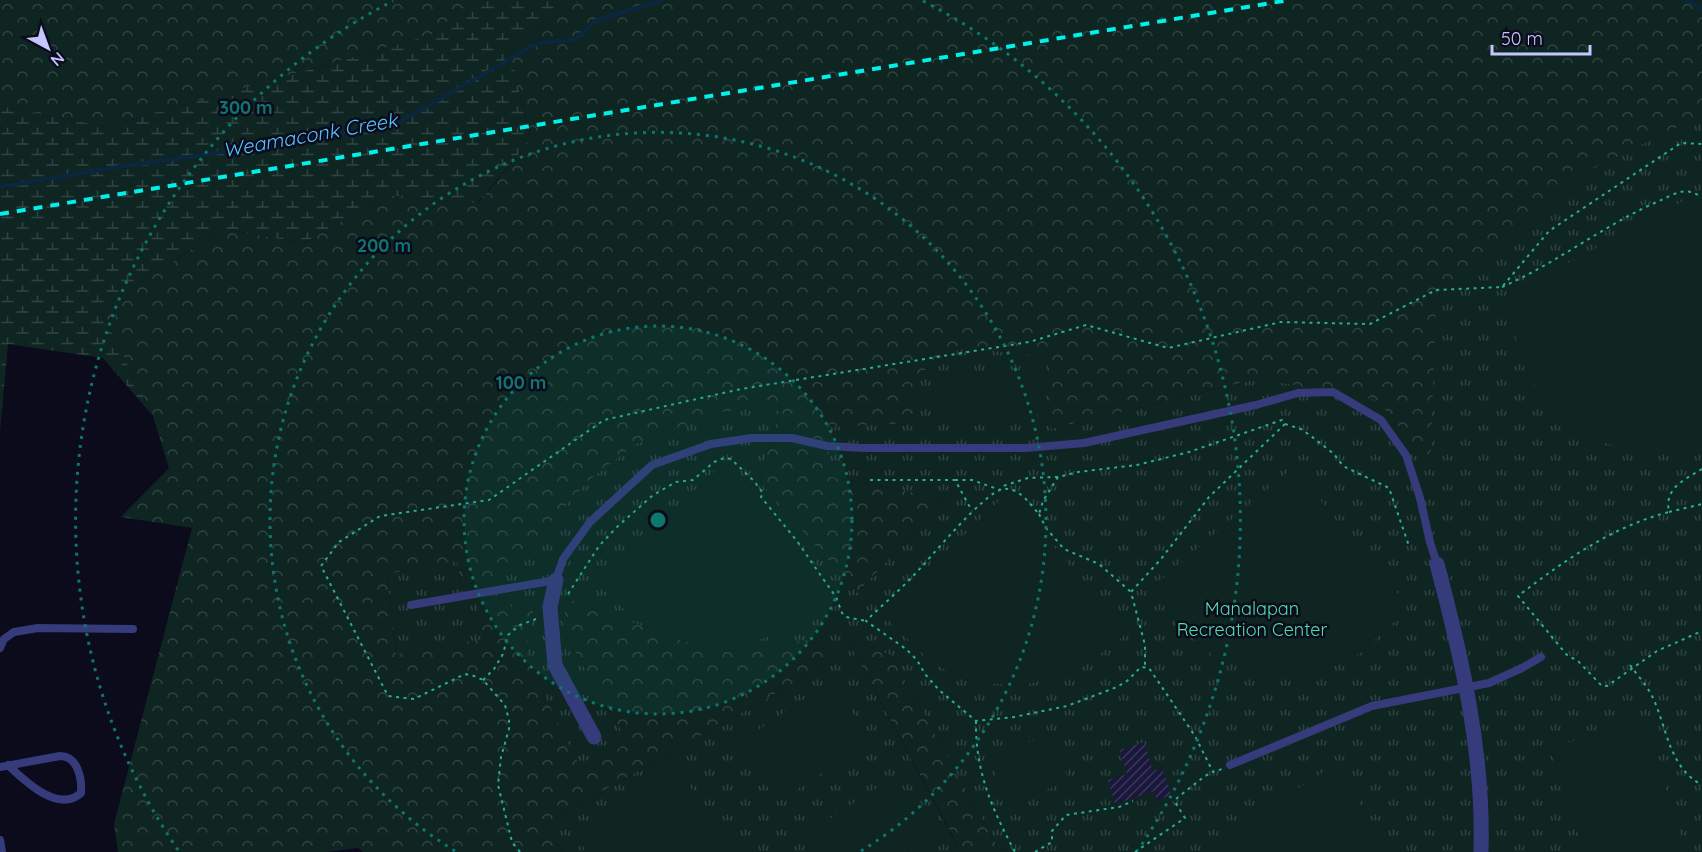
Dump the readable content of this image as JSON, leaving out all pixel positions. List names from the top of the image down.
{
  "water": ["Weamaconk Creek"],
  "parks": ["Manalapan Recreation Center"],
  "scale_bar": "50 m",
  "north": "bottom right",
  "rings": ["300 m", "200 m", "100 m"]
}
